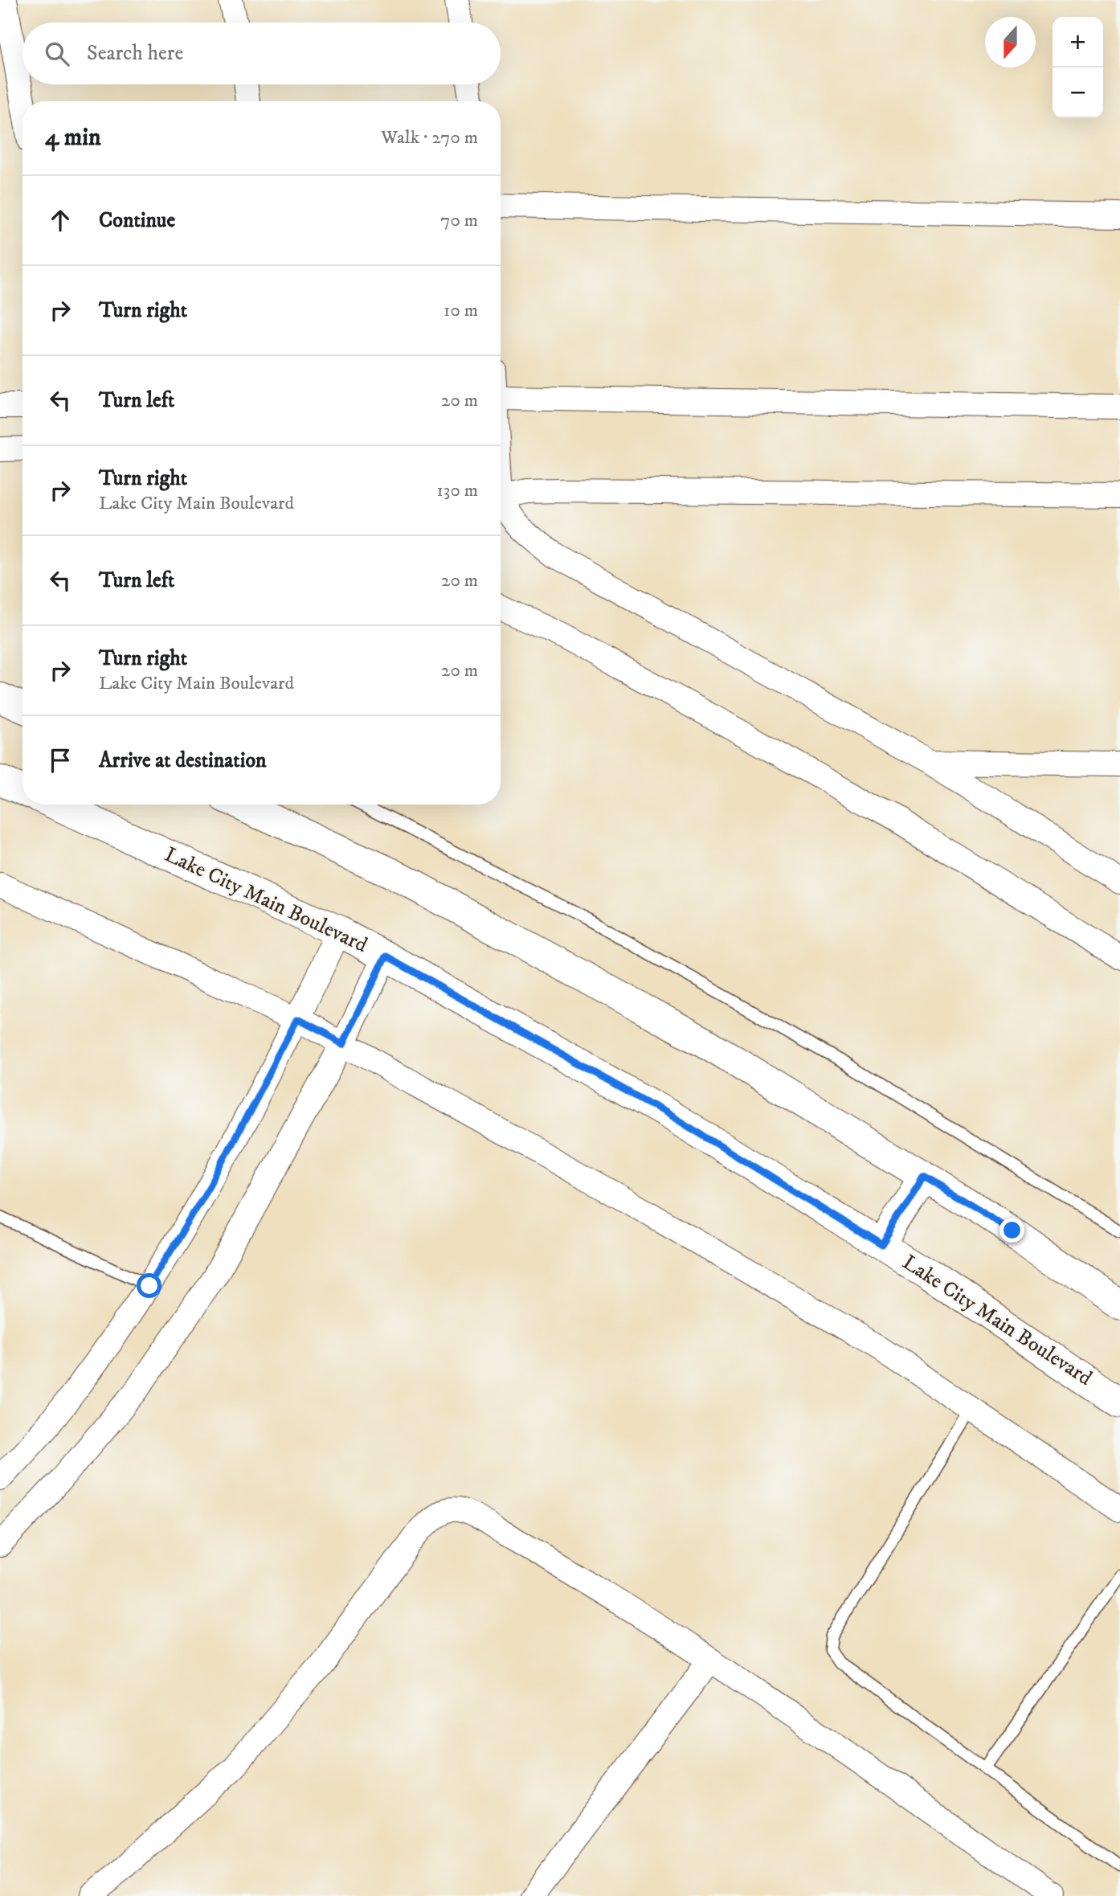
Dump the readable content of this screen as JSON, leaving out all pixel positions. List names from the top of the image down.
{
  "streets": {
    "street": ["Lake City Main Boulevard"]
  },
  "north": "bottom",
  "page": {
    "map_buttons": ["+", "−"],
    "search": "Search here",
    "heading": ["4 min", "Walk · 270 m"],
    "list": [
      ["Continue", "70 m"],
      ["Turn right", "10 m"],
      ["Turn left", "20 m"],
      ["Turn right", "Lake City Main Boulevard", "130 m"],
      ["Turn left", "20 m"],
      ["Turn right", "Lake City Main Boulevard", "20 m"],
      "Arrive at destination"
    ]
  }
}
